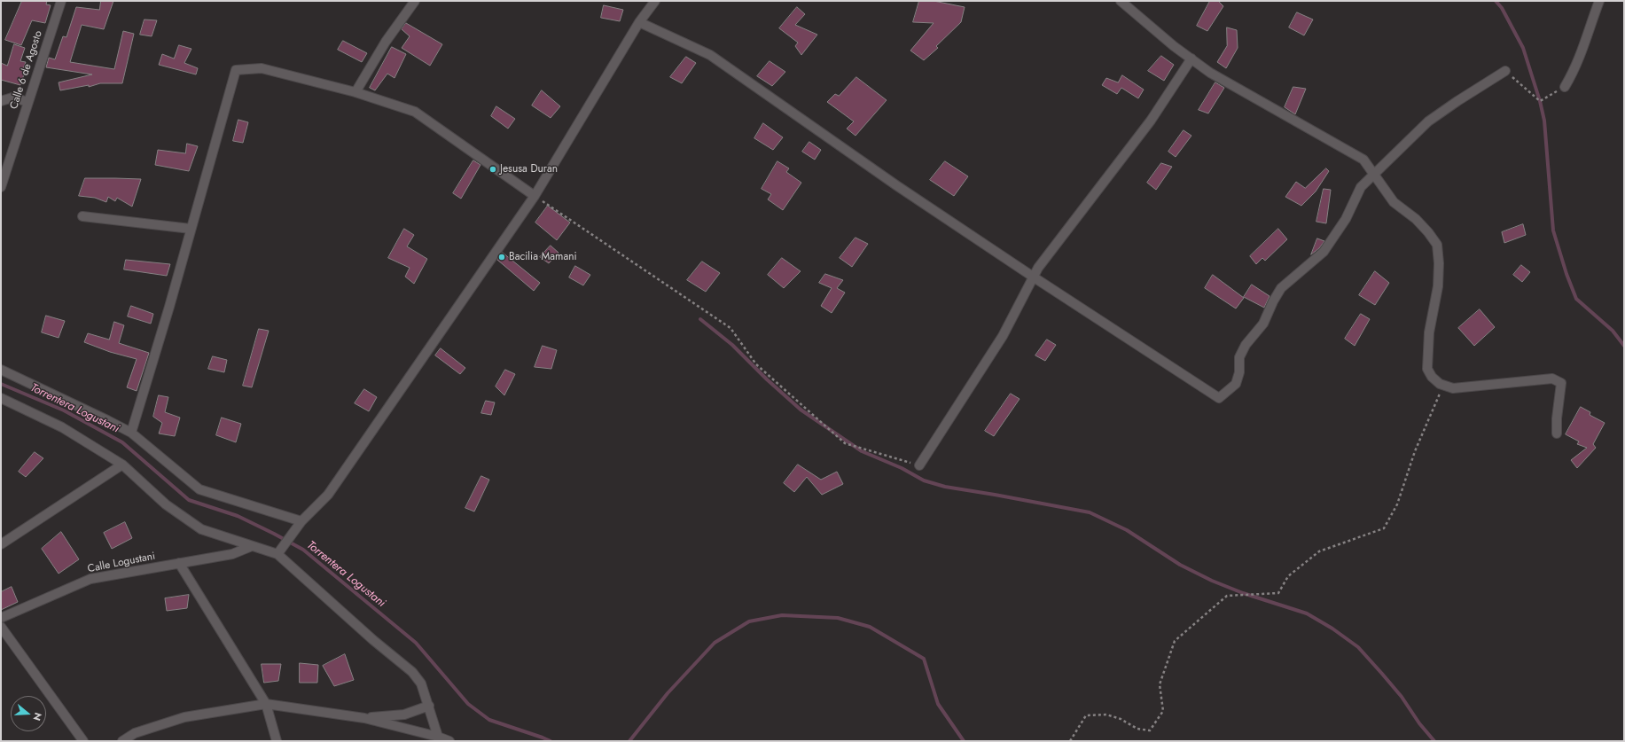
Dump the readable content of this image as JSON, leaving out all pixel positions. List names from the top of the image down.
{
  "streets": {
    "street": ["Calle 6 de Agosto", "Calle Logustani"]
  },
  "water": ["Torrentera Logustani"],
  "places": ["Jesusa Duran", "Bacilia Mamani"],
  "north": "right"
}
